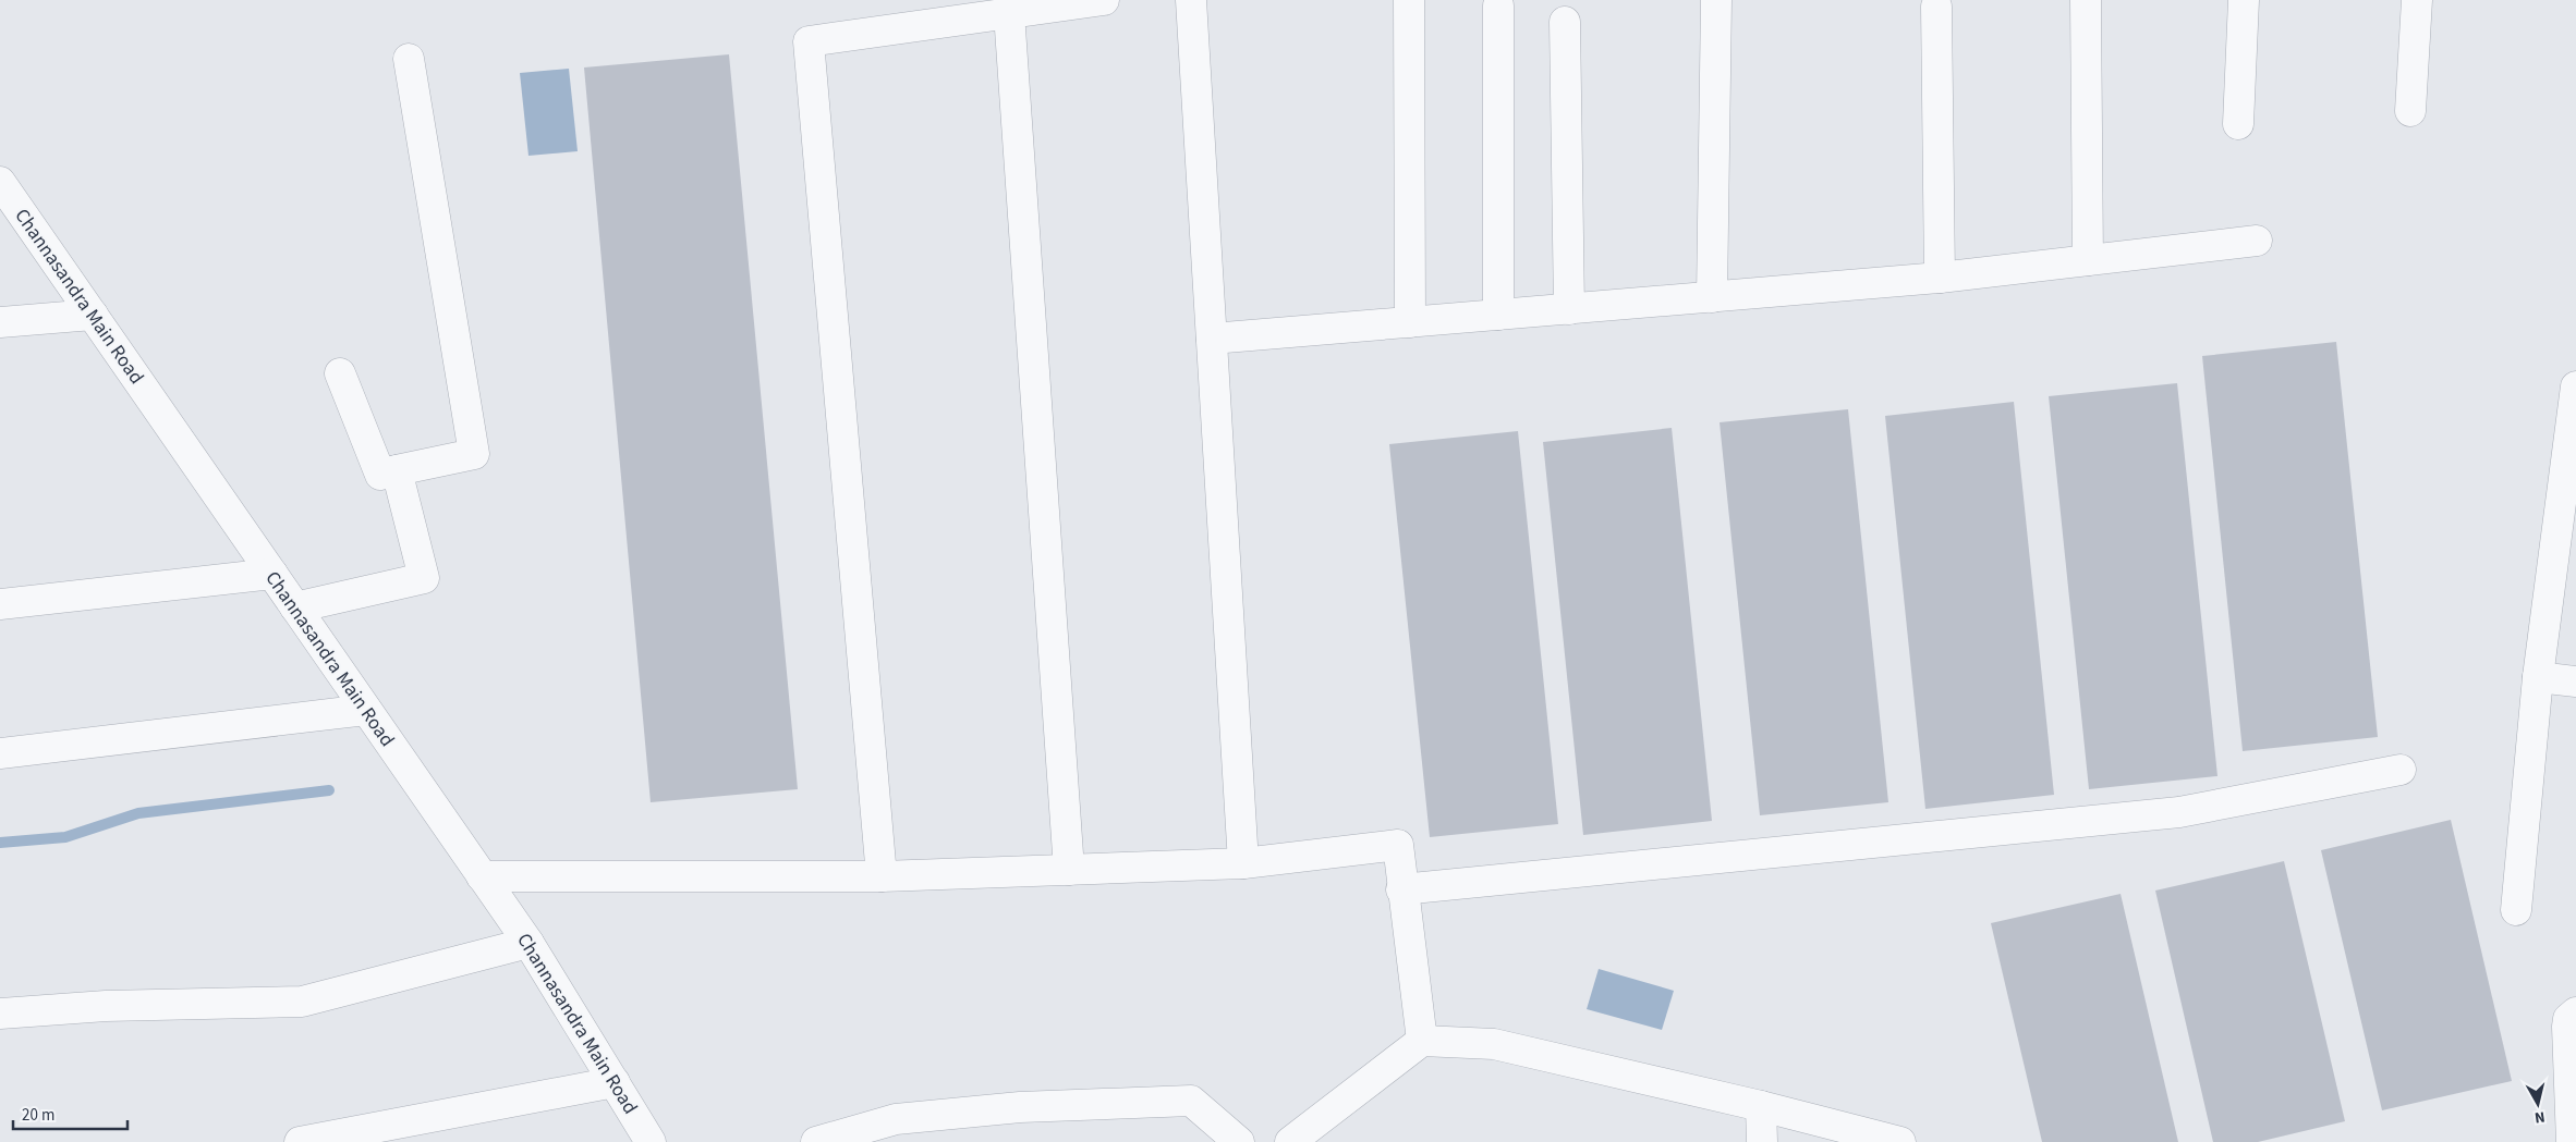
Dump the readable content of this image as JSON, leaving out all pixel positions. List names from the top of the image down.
{
  "streets": {
    "street": ["Channasandra Main Road"]
  },
  "scale_bar": "20 m",
  "north": "bottom"
}
